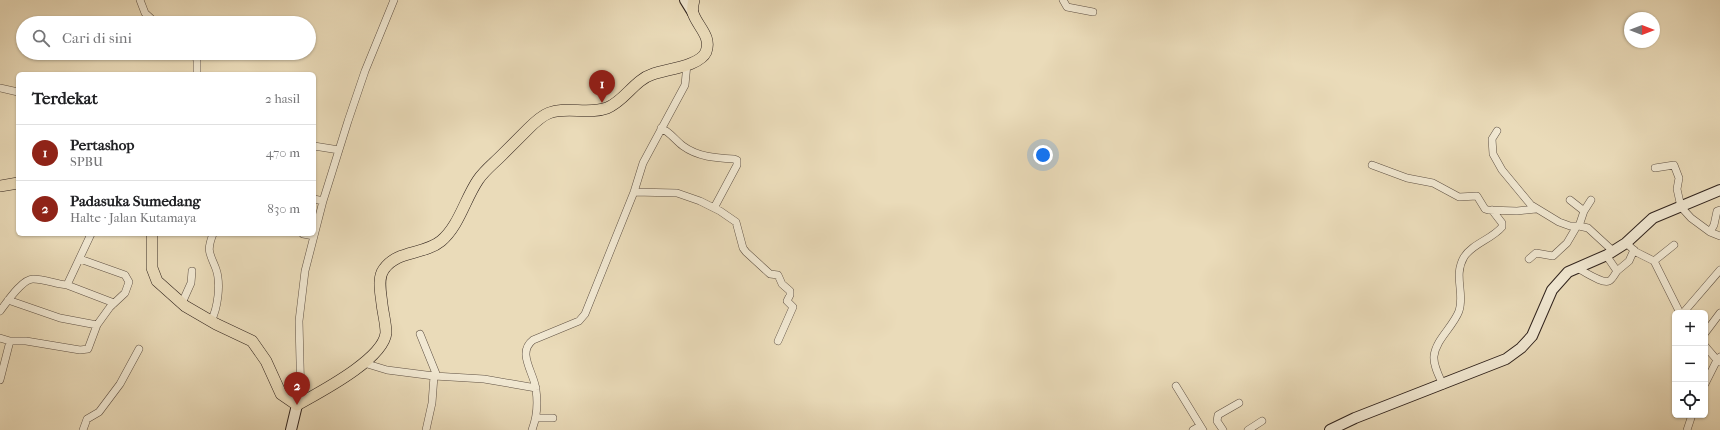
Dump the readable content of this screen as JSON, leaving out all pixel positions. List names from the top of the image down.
{
  "north": "right",
  "page": {
    "search": "Cari di sini",
    "pins": ["1", "2"],
    "heading": ["Terdekat", "2 hasil"],
    "list": [
      {
        "mark": "1",
        "name": "Pertashop",
        "note": "SPBU",
        "value": "470 m"
      },
      {
        "mark": "2",
        "name": "Padasuka Sumedang",
        "note": "Halte · Jalan Kutamaya",
        "value": "830 m"
      }
    ],
    "map_buttons": ["+", "−"]
  }
}
